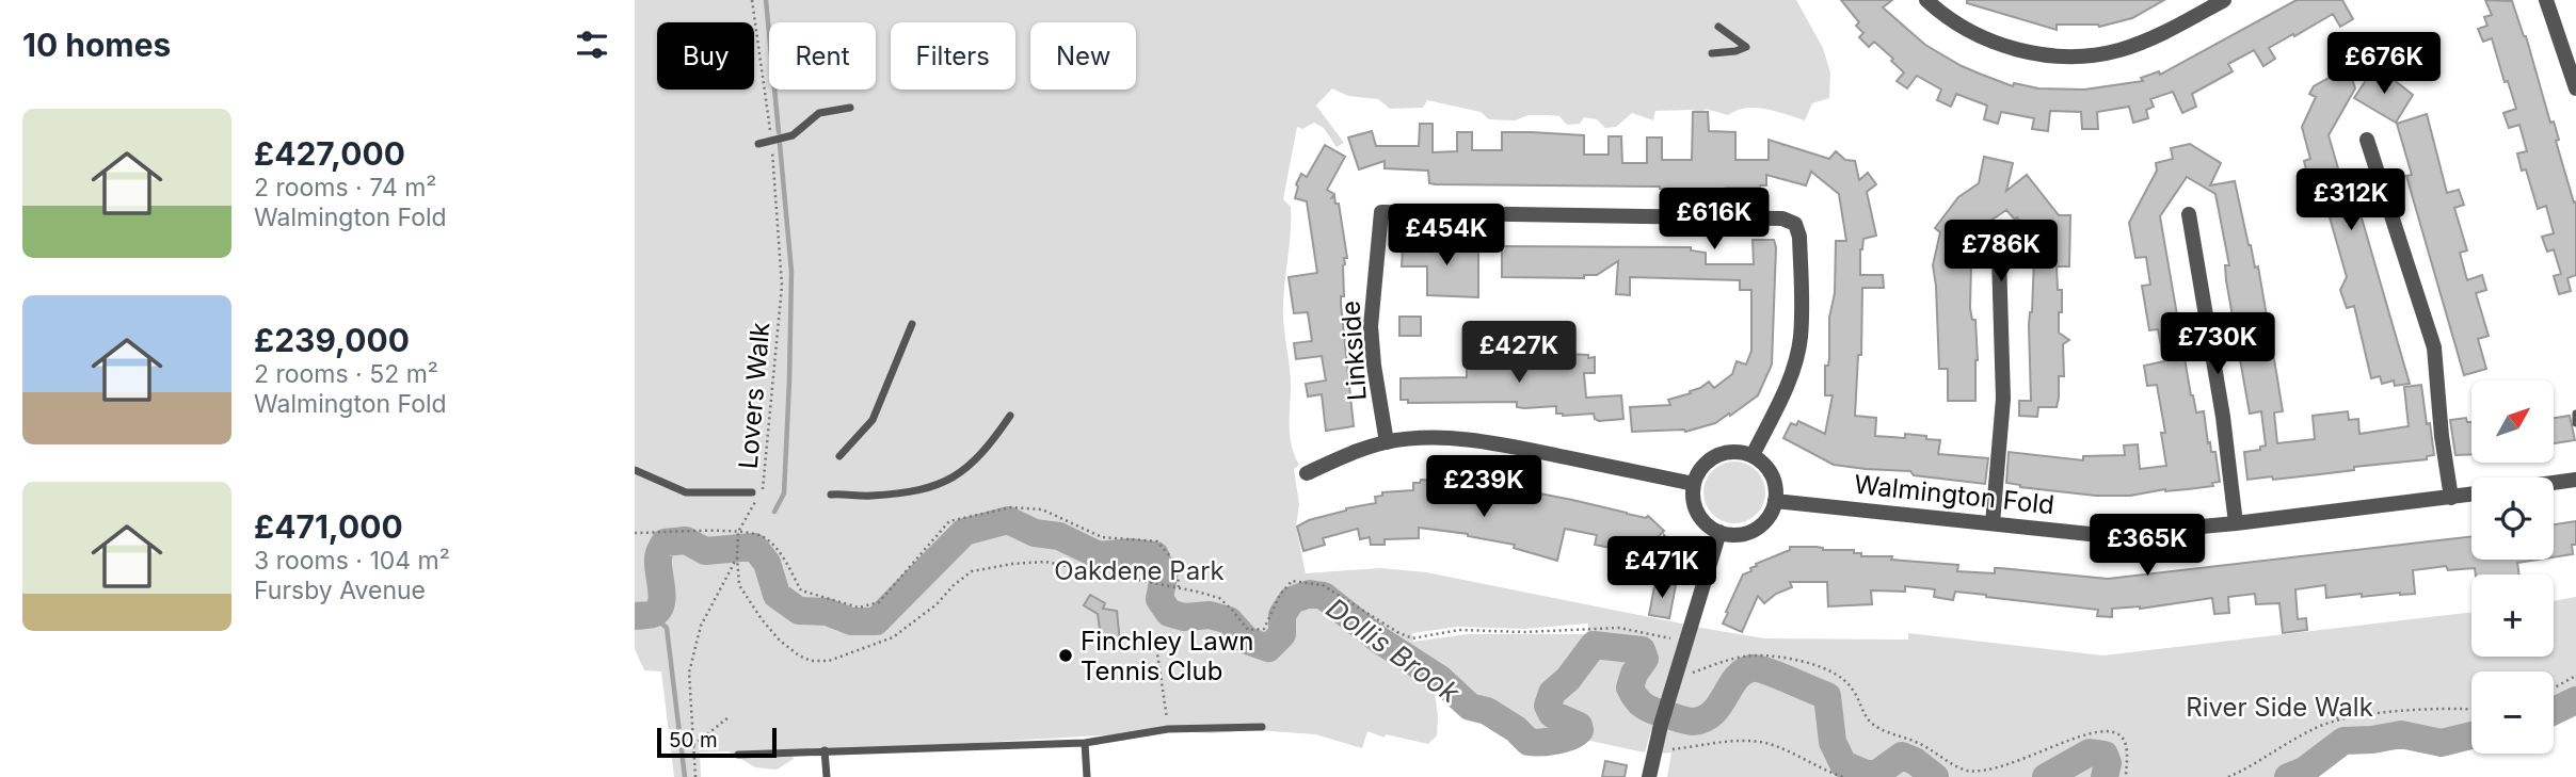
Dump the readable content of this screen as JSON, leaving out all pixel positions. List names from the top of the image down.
{
  "streets": {
    "street": ["Linkside", "Walmington Fold"],
    "path": ["Lovers Walk"]
  },
  "crossings": [
    ["Linkside", "Walmington Fold"]
  ],
  "water": ["Dollis Brook"],
  "parks": ["Oakdene Park", "River Side Walk"],
  "places": ["Finchley Lawn Tennis Club"],
  "scale_bar": "50 m",
  "north": "top right",
  "page": {
    "heading": "10 homes",
    "chip": [
      "Buy",
      "Rent",
      "Filters",
      "New"
    ],
    "price": [
      "£676K",
      "£312K",
      "£616K",
      "£454K",
      "£786K",
      "£730K",
      "£427K",
      "£239K",
      "£365K",
      "£471K"
    ],
    "list": [
      {
        "name": "£427,000",
        "note": "2 rooms · 74 m² · Walmington Fold"
      },
      {
        "name": "£239,000",
        "note": "2 rooms · 52 m² · Walmington Fold"
      },
      {
        "name": "£471,000",
        "note": "3 rooms · 104 m² · Fursby Avenue"
      }
    ],
    "map_buttons": ["+", "−"],
    "scale": "50 m"
  }
}
